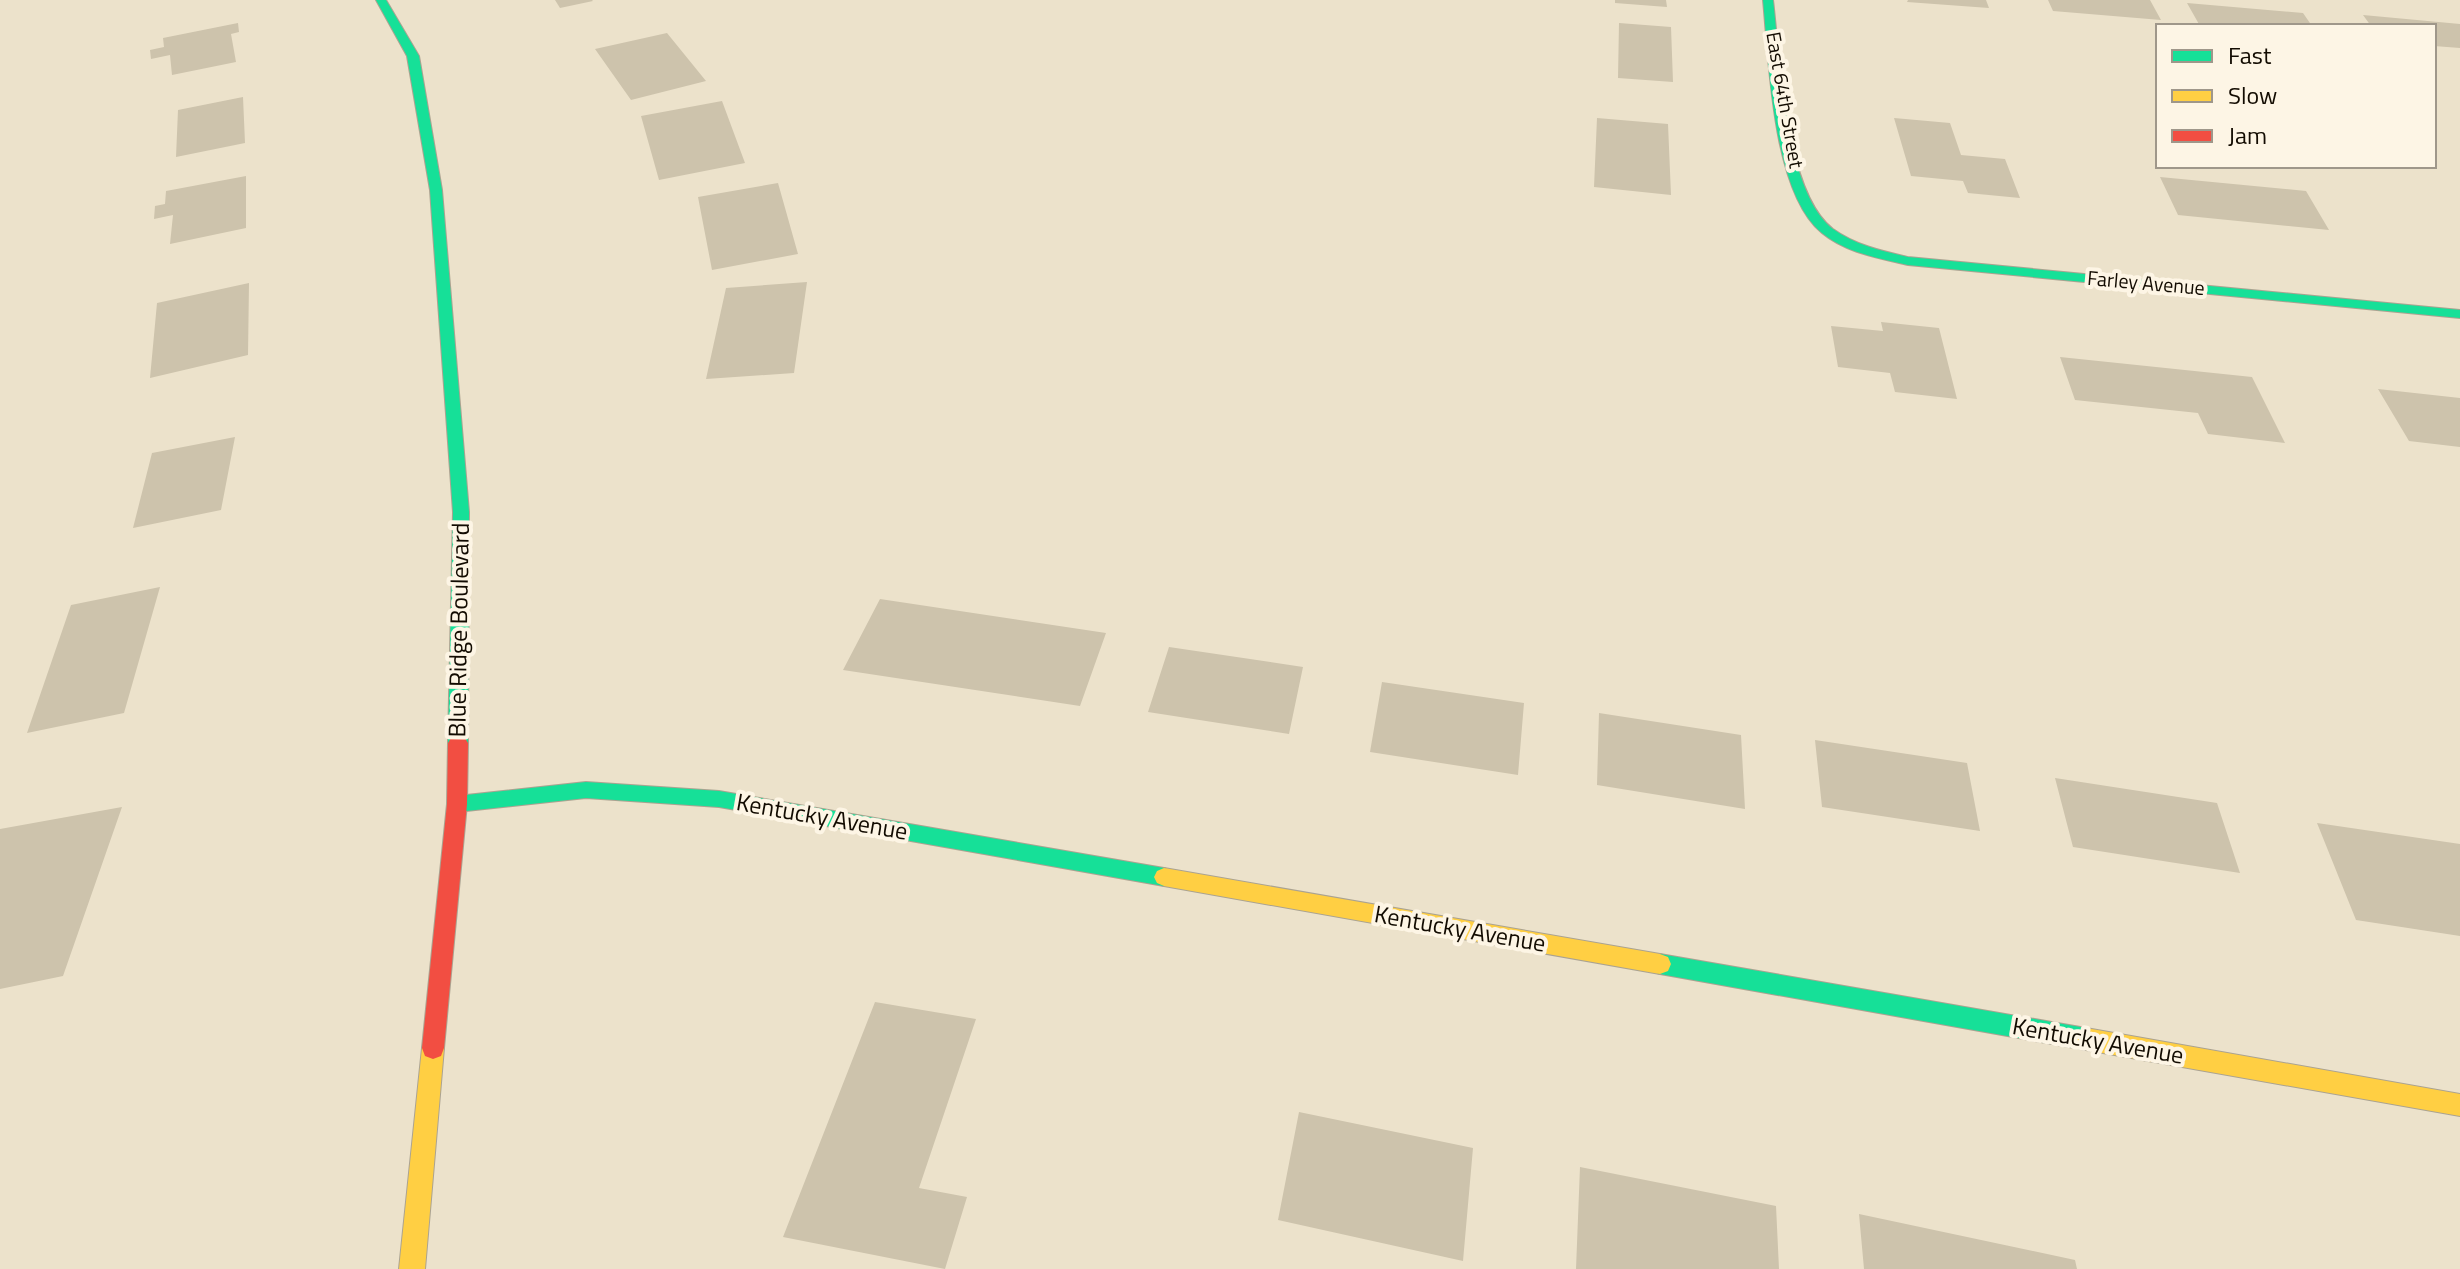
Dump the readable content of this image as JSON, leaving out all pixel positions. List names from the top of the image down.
{
  "streets": {
    "street": [
      "East 64th Street",
      "Farley Avenue",
      "Blue Ridge Boulevard",
      "Kentucky Avenue"
    ]
  },
  "crossings": [
    ["East 64th Street", "Farley Avenue"],
    ["Blue Ridge Boulevard", "Kentucky Avenue"]
  ],
  "legend": ["Fast", "Slow", "Jam"]
}
